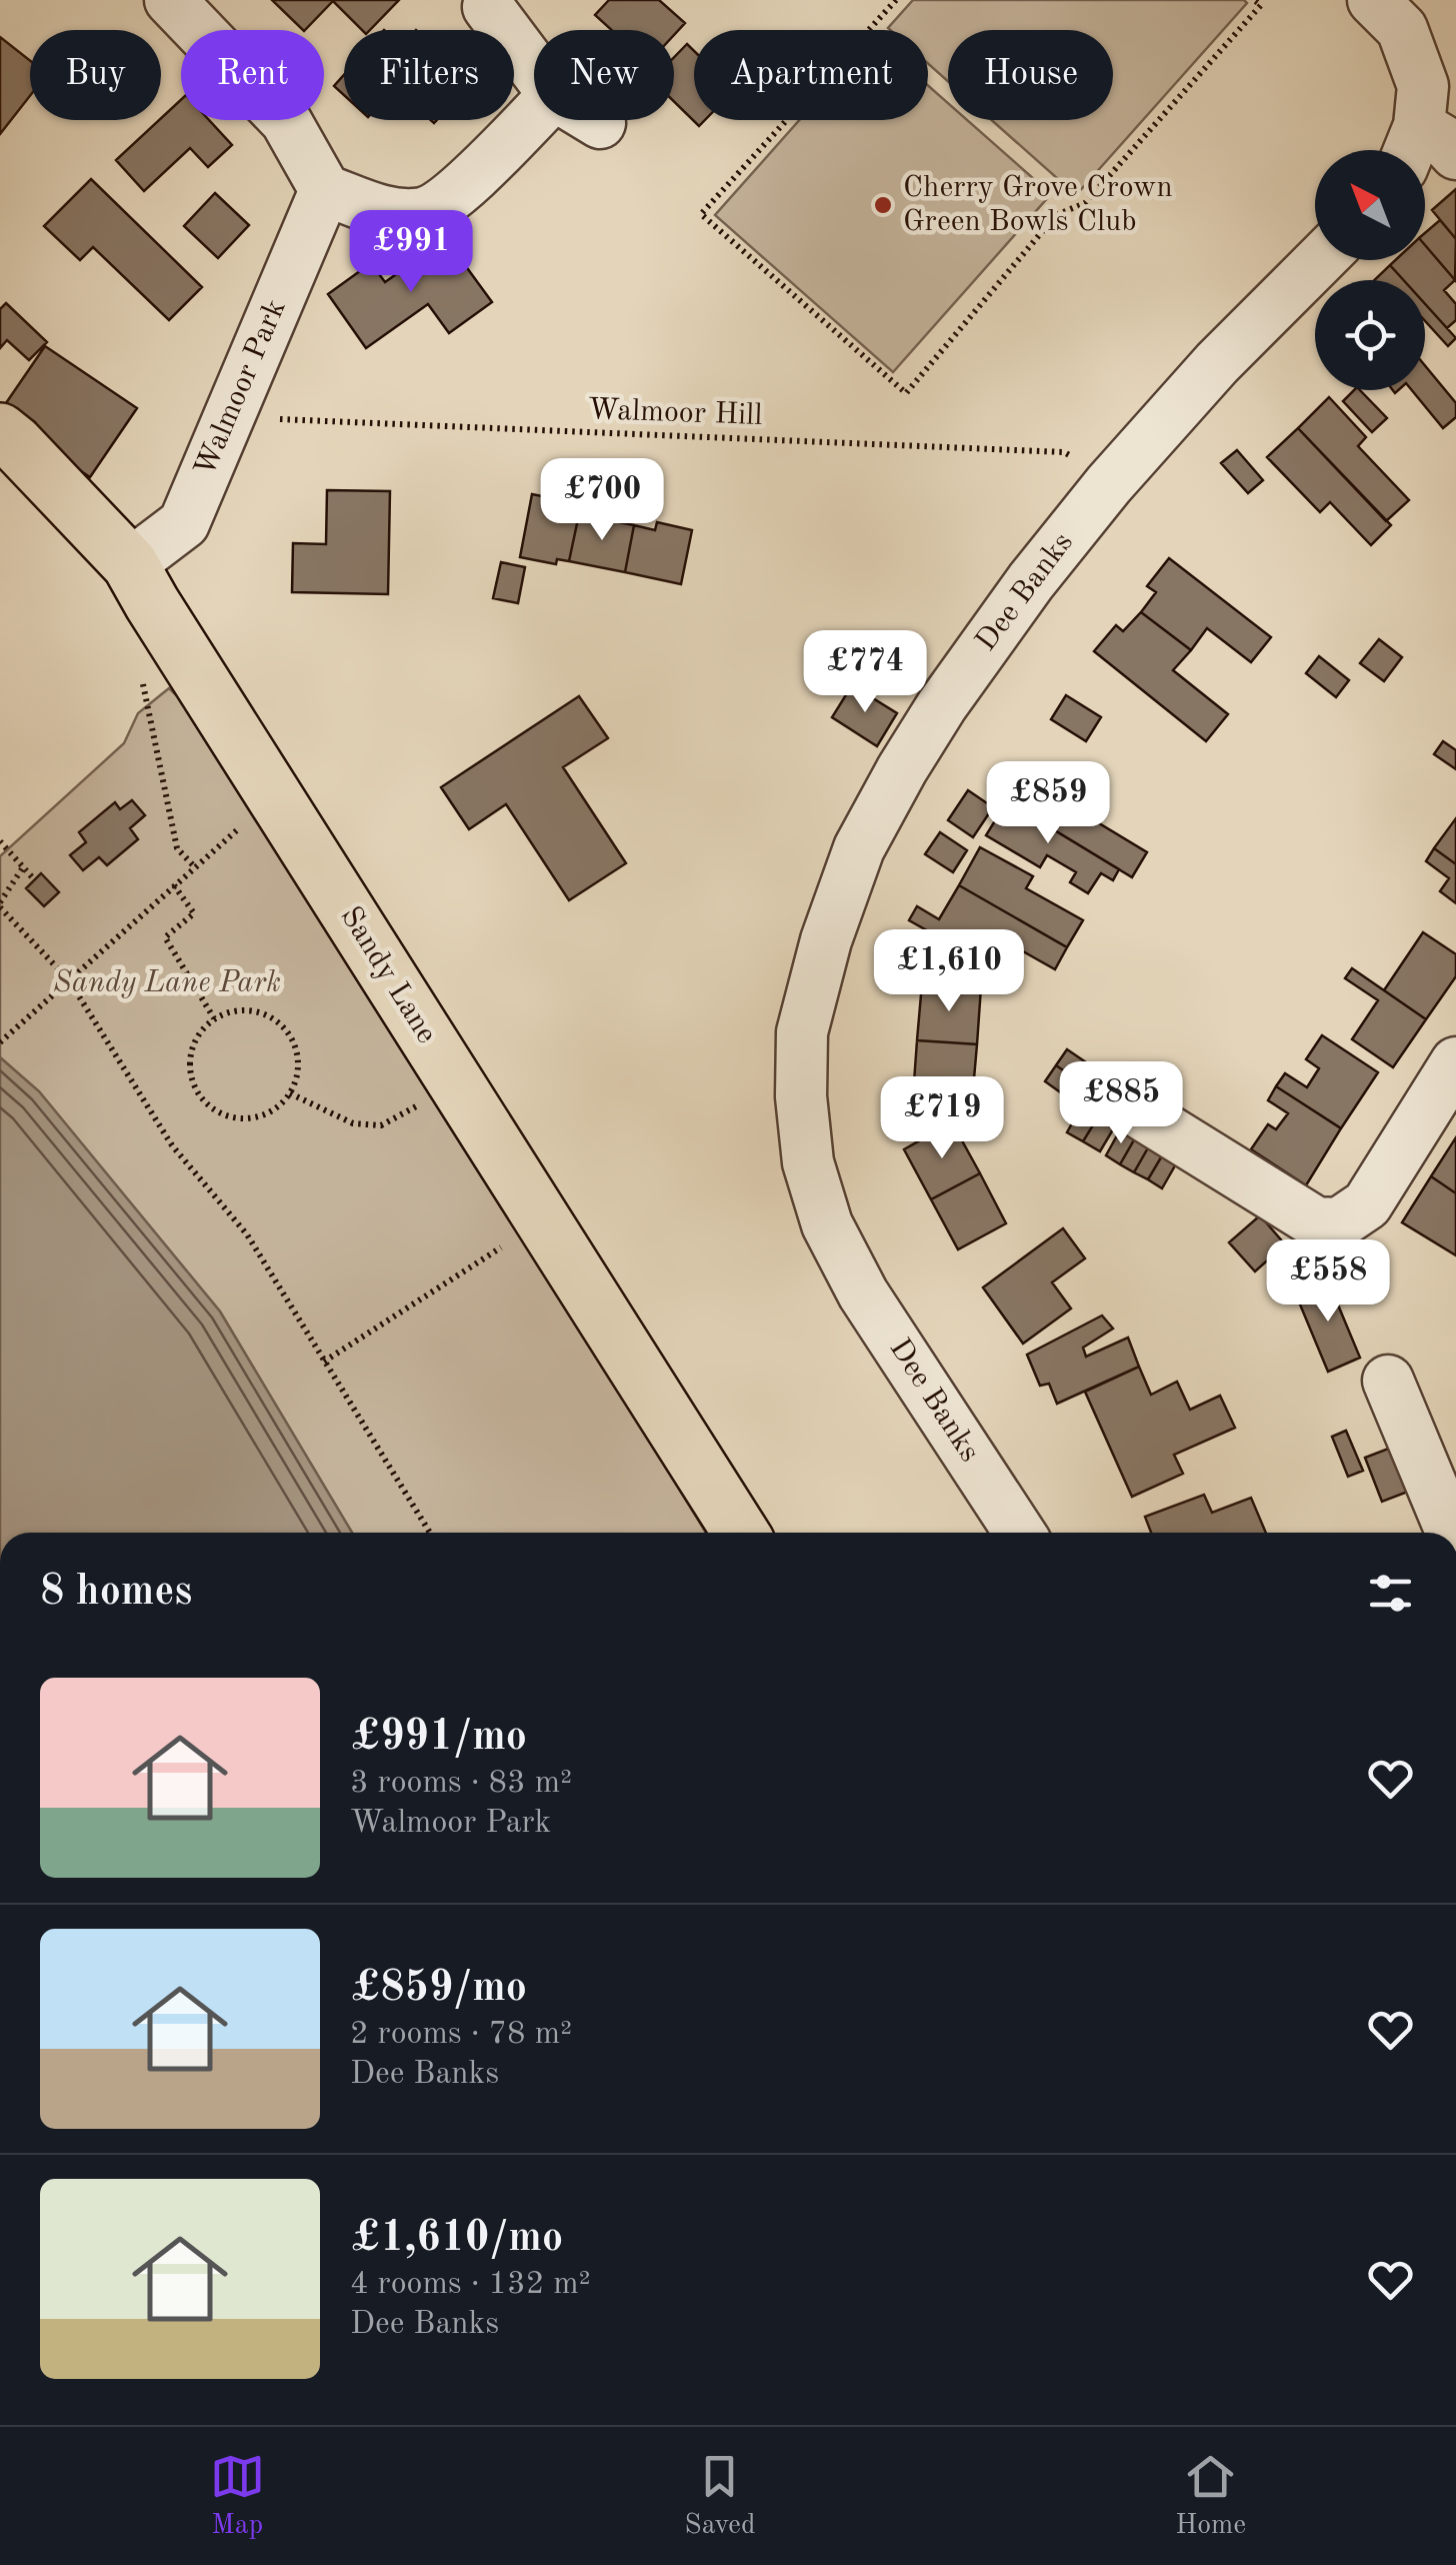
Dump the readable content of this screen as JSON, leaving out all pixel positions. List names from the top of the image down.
{
  "streets": {
    "main road": ["Sandy Lane"],
    "street": ["Walmoor Park", "Dee Banks"],
    "path": ["Walmoor Hill"]
  },
  "crossings": [
    ["Walmoor Park", "Walmoor Hill"],
    ["Walmoor Park", "Sandy Lane"],
    ["Walmoor Hill", "Dee Banks"]
  ],
  "parks": ["Sandy Lane Park"],
  "places": ["Cherry Grove Crown Green Bowls Club"],
  "north": "top left",
  "page": {
    "chip": [
      "Buy",
      "Rent",
      "Filters",
      "New",
      "Apartment",
      "House"
    ],
    "price": [
      "£991",
      "£700",
      "£774",
      "£859",
      "£1,610",
      "£885",
      "£719",
      "£558"
    ],
    "heading": "8 homes",
    "list": [
      {
        "name": "£991/mo",
        "note": "3 rooms · 83 m² · Walmoor Park"
      },
      {
        "name": "£859/mo",
        "note": "2 rooms · 78 m² · Dee Banks"
      },
      {
        "name": "£1,610/mo",
        "note": "4 rooms · 132 m² · Dee Banks"
      }
    ],
    "tabs": ["Map", "Saved", "Home"]
  }
}
